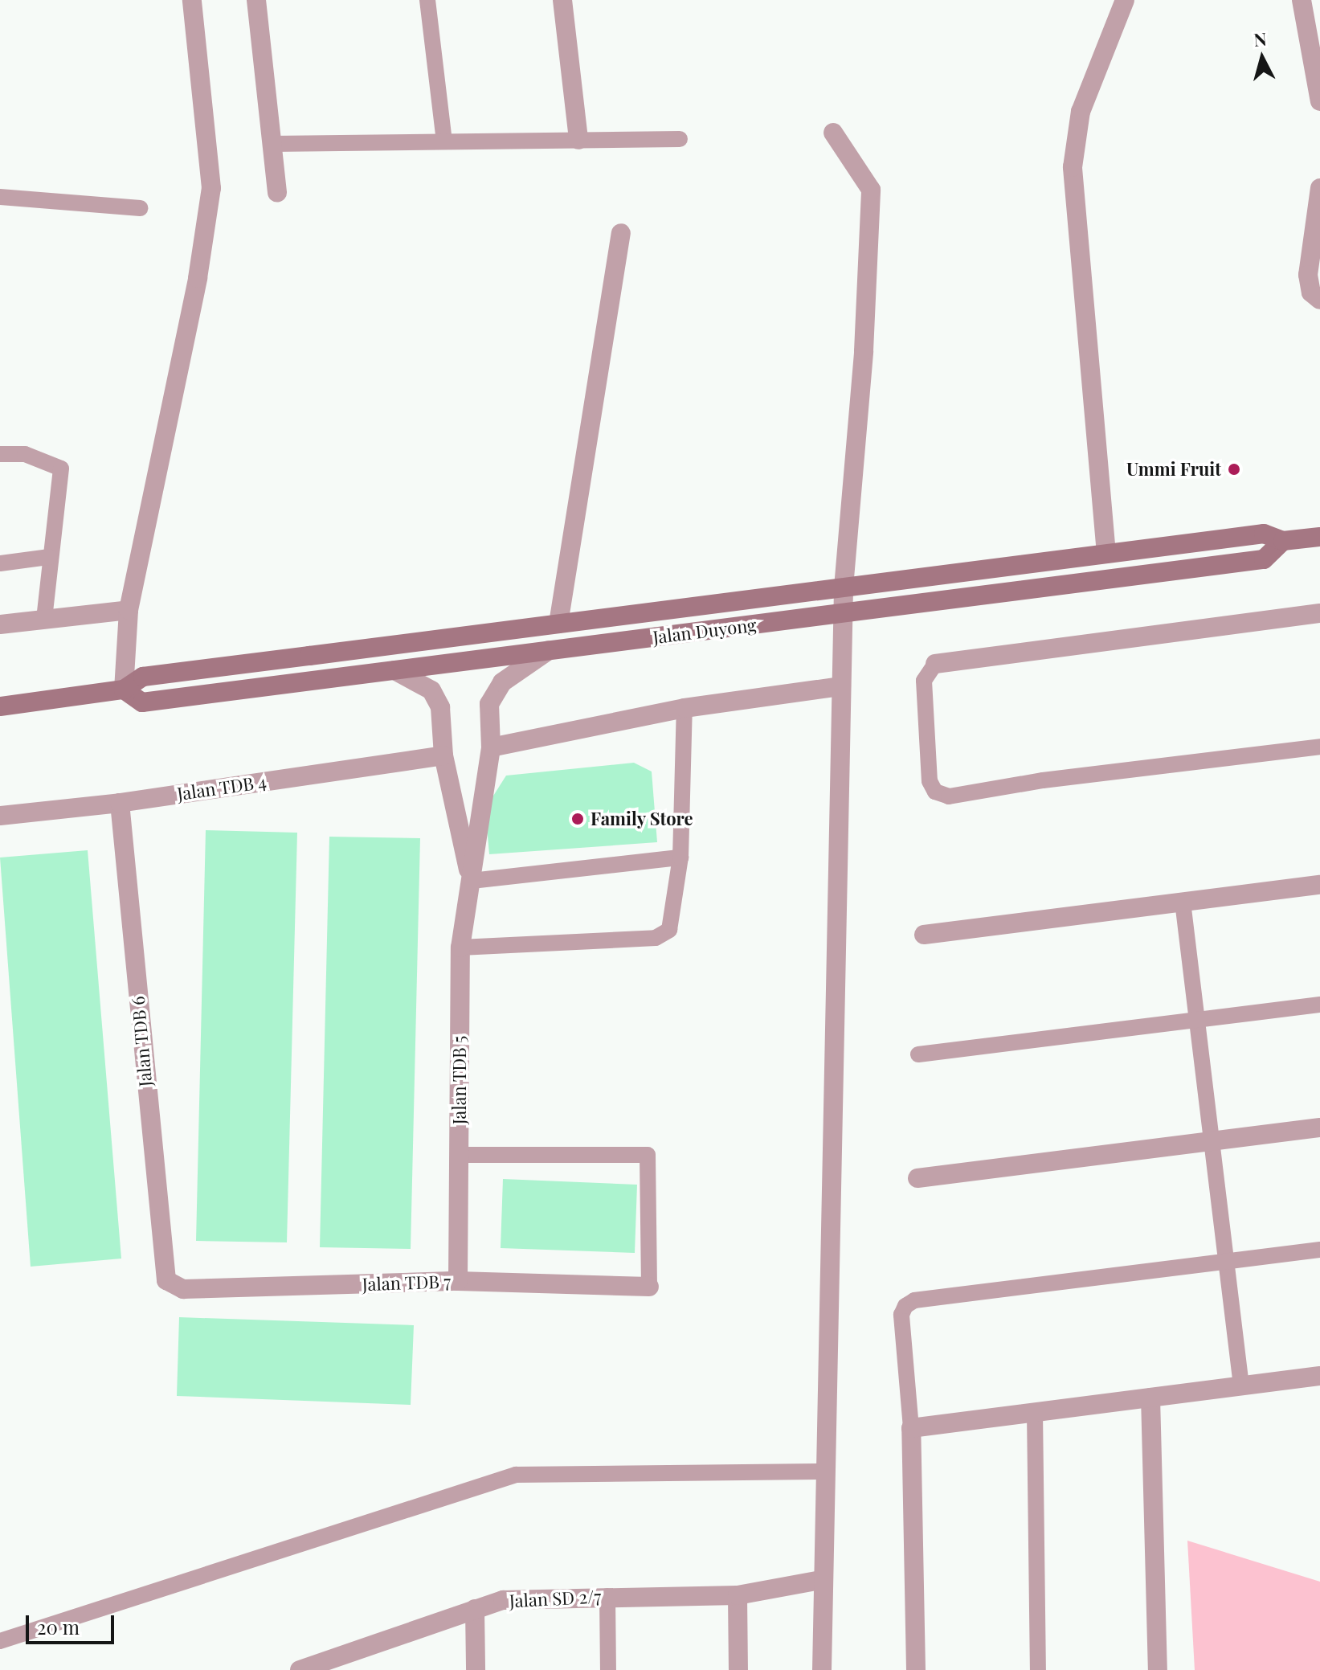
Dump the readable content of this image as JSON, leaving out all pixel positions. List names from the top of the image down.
{
  "streets": {
    "main road": ["Jalan Duyong"],
    "street": [
      "Jalan TDB 4",
      "Jalan TDB 6",
      "Jalan TDB 5",
      "Jalan TDB 7",
      "Jalan SD 2/7"
    ]
  },
  "crossings": [
    ["Jalan Duyong", "Jalan TDB 5"],
    ["Jalan TDB 4", "Jalan TDB 6"],
    ["Jalan TDB 6", "Jalan TDB 7"],
    ["Jalan TDB 5", "Jalan TDB 7"]
  ],
  "places": ["Ummi Fruit", "Family Store"],
  "scale_bar": "20 m",
  "north": "top"
}
